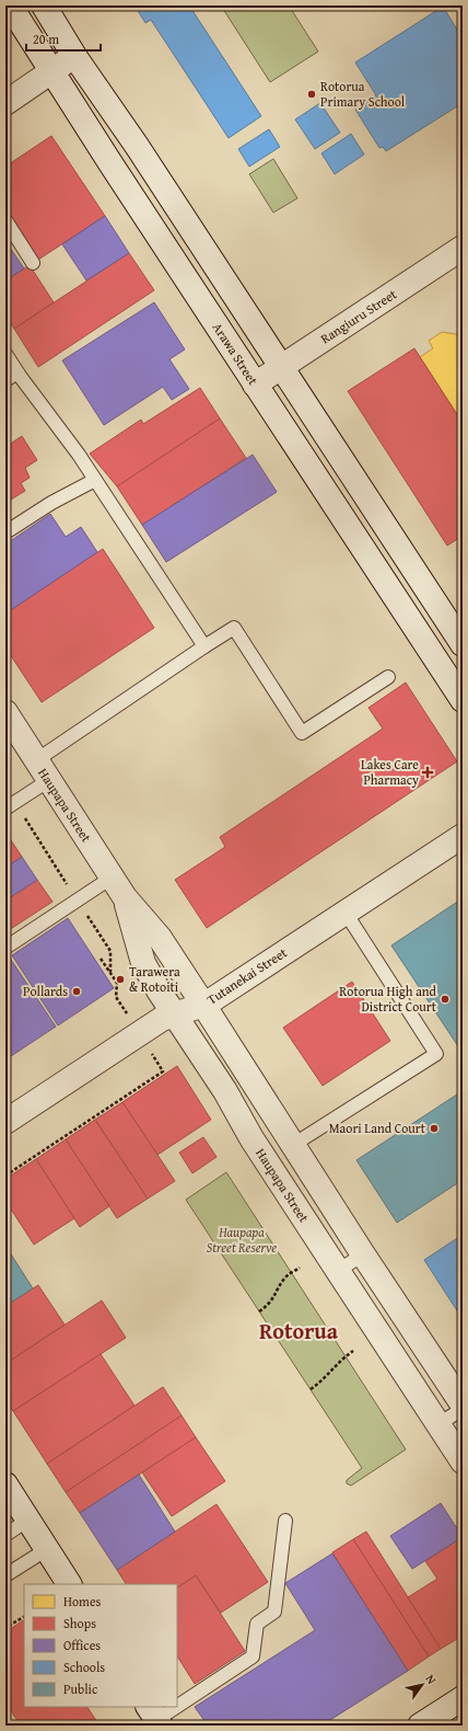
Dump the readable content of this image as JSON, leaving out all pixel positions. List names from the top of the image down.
{
  "streets": {
    "street": [
      "Rangiuru Street",
      "Arawa Street",
      "Haupapa Street",
      "Tutanekai Street"
    ]
  },
  "crossings": [
    ["Rangiuru Street", "Arawa Street"],
    ["Haupapa Street", "Tutanekai Street"]
  ],
  "districts": ["Rotorua"],
  "parks": ["Haupapa Street Reserve"],
  "places": {
    "other": [
      "Rotorua Primary School",
      "Tarawera & Rotoiti",
      "Pollards",
      "Rotorua High and District Court",
      "Maori Land Court"
    ],
    "health": ["Lakes Care Pharmacy"]
  },
  "legend": [
    "Homes",
    "Shops",
    "Offices",
    "Schools",
    "Public"
  ],
  "scale_bar": "20 m",
  "north": "top right"
}
